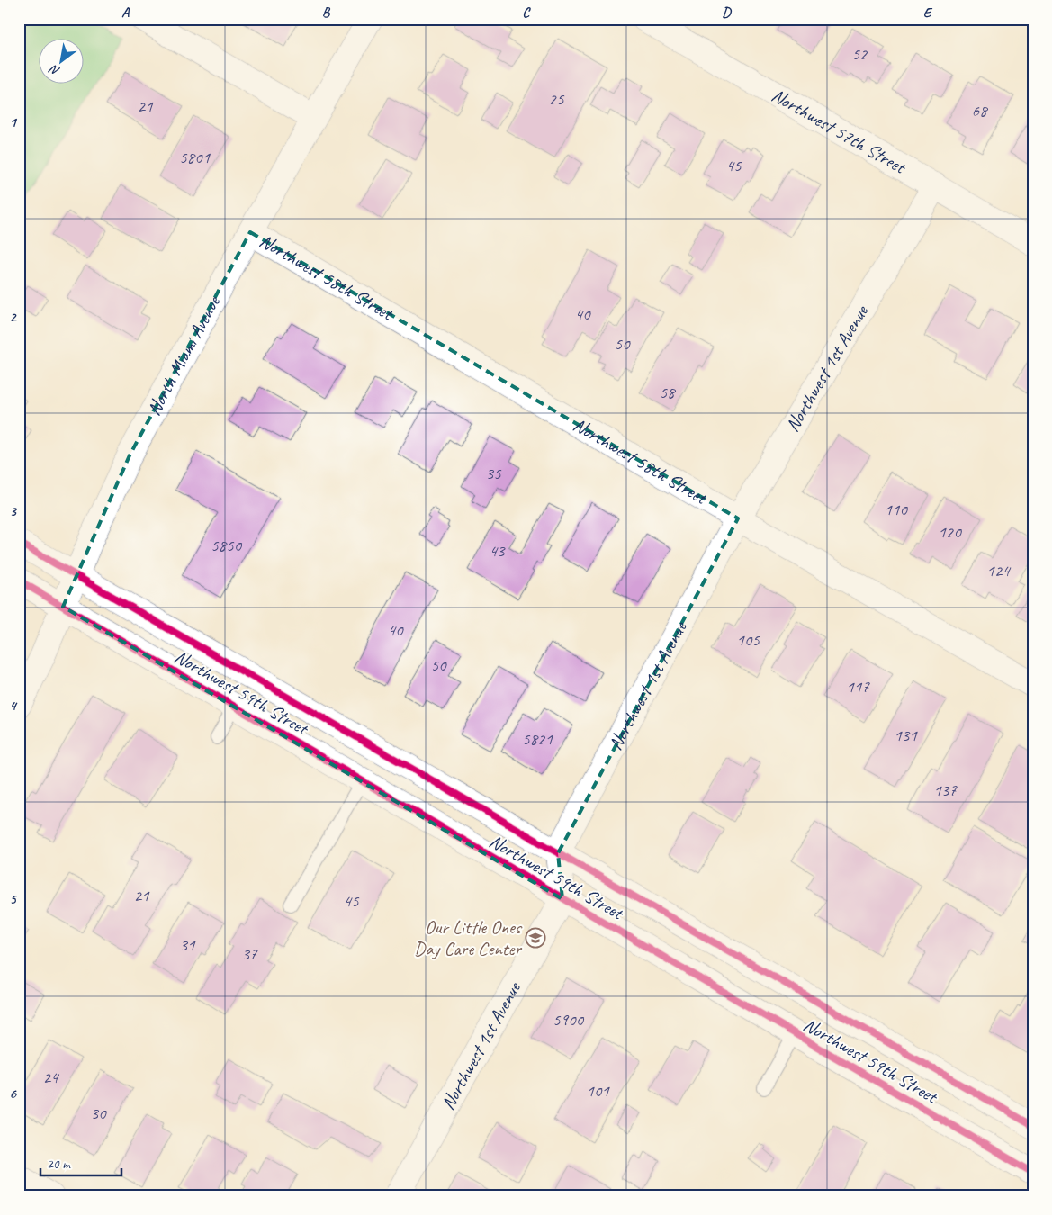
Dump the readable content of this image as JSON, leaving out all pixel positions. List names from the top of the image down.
{
  "streets": {
    "street": [
      "Northwest 57th Street",
      "Northwest 58th Street",
      "North Miami Avenue",
      "Northwest 1st Avenue",
      "Northwest 59th Street"
    ]
  },
  "crossings": [
    ["Northwest 57th Street", "Northwest 1st Avenue"],
    ["Northwest 58th Street", "North Miami Avenue"],
    ["Northwest 58th Street", "Northwest 1st Avenue"],
    ["North Miami Avenue", "Northwest 59th Street"],
    ["Northwest 1st Avenue", "Northwest 59th Street"]
  ],
  "places": {
    "school or university": ["Our Little Ones Day Care Center"]
  },
  "house_numbers": [
    "52",
    "25",
    "21",
    "68",
    "5801",
    "45",
    "40",
    "50",
    "58",
    "35",
    "110",
    "120",
    "5850",
    "43",
    "124",
    "40",
    "105",
    "50",
    "117",
    "131",
    "5821",
    "137",
    "21",
    "45",
    "31",
    "37",
    "5900",
    "24",
    "101",
    "30"
  ],
  "scale_bar": "20 m",
  "north": "bottom left",
  "grid": {
    "columns": [
      "A",
      "B",
      "C",
      "D",
      "E"
    ],
    "rows": [
      "1",
      "2",
      "3",
      "4",
      "5",
      "6"
    ]
  }
}
